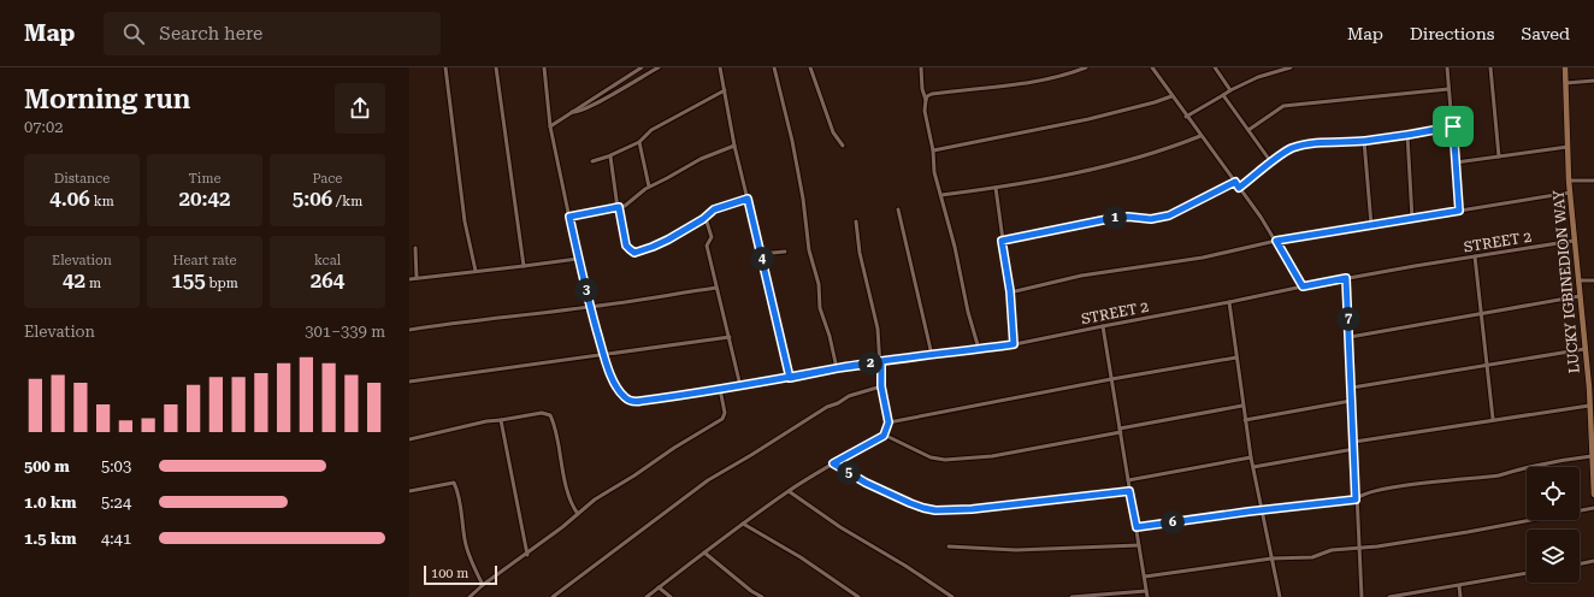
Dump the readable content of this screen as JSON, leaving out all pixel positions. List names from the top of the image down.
{
  "streets": {
    "street": ["STREET 2", "LUCKY IGBINEDION WAY"]
  },
  "crossings": [
    ["STREET 2", "LUCKY IGBINEDION WAY"]
  ],
  "scale_bar": "100 m",
  "page": {
    "header": "Map",
    "search": "Search here",
    "nav": ["Map", "Directions", "Saved"],
    "heading": ["Morning run", "07:02"],
    "stats": [
      ["Distance", "4.06 km"],
      ["Time", "20:42"],
      ["Pace", "5:06 /km"],
      ["Elevation", "42 m"],
      ["Heart rate", "155 bpm"],
      ["kcal", "264"]
    ],
    "pins": [
      "1",
      "4",
      "3",
      "7",
      "2",
      "5",
      "6"
    ],
    "chart": ["Elevation", "301–339 m"],
    "list": [
      {
        "name": "500 m",
        "note": "5:03"
      },
      {
        "name": "1.0 km",
        "note": "5:24"
      },
      {
        "name": "1.5 km",
        "note": "4:41"
      }
    ],
    "scale": "100 m"
  }
}
